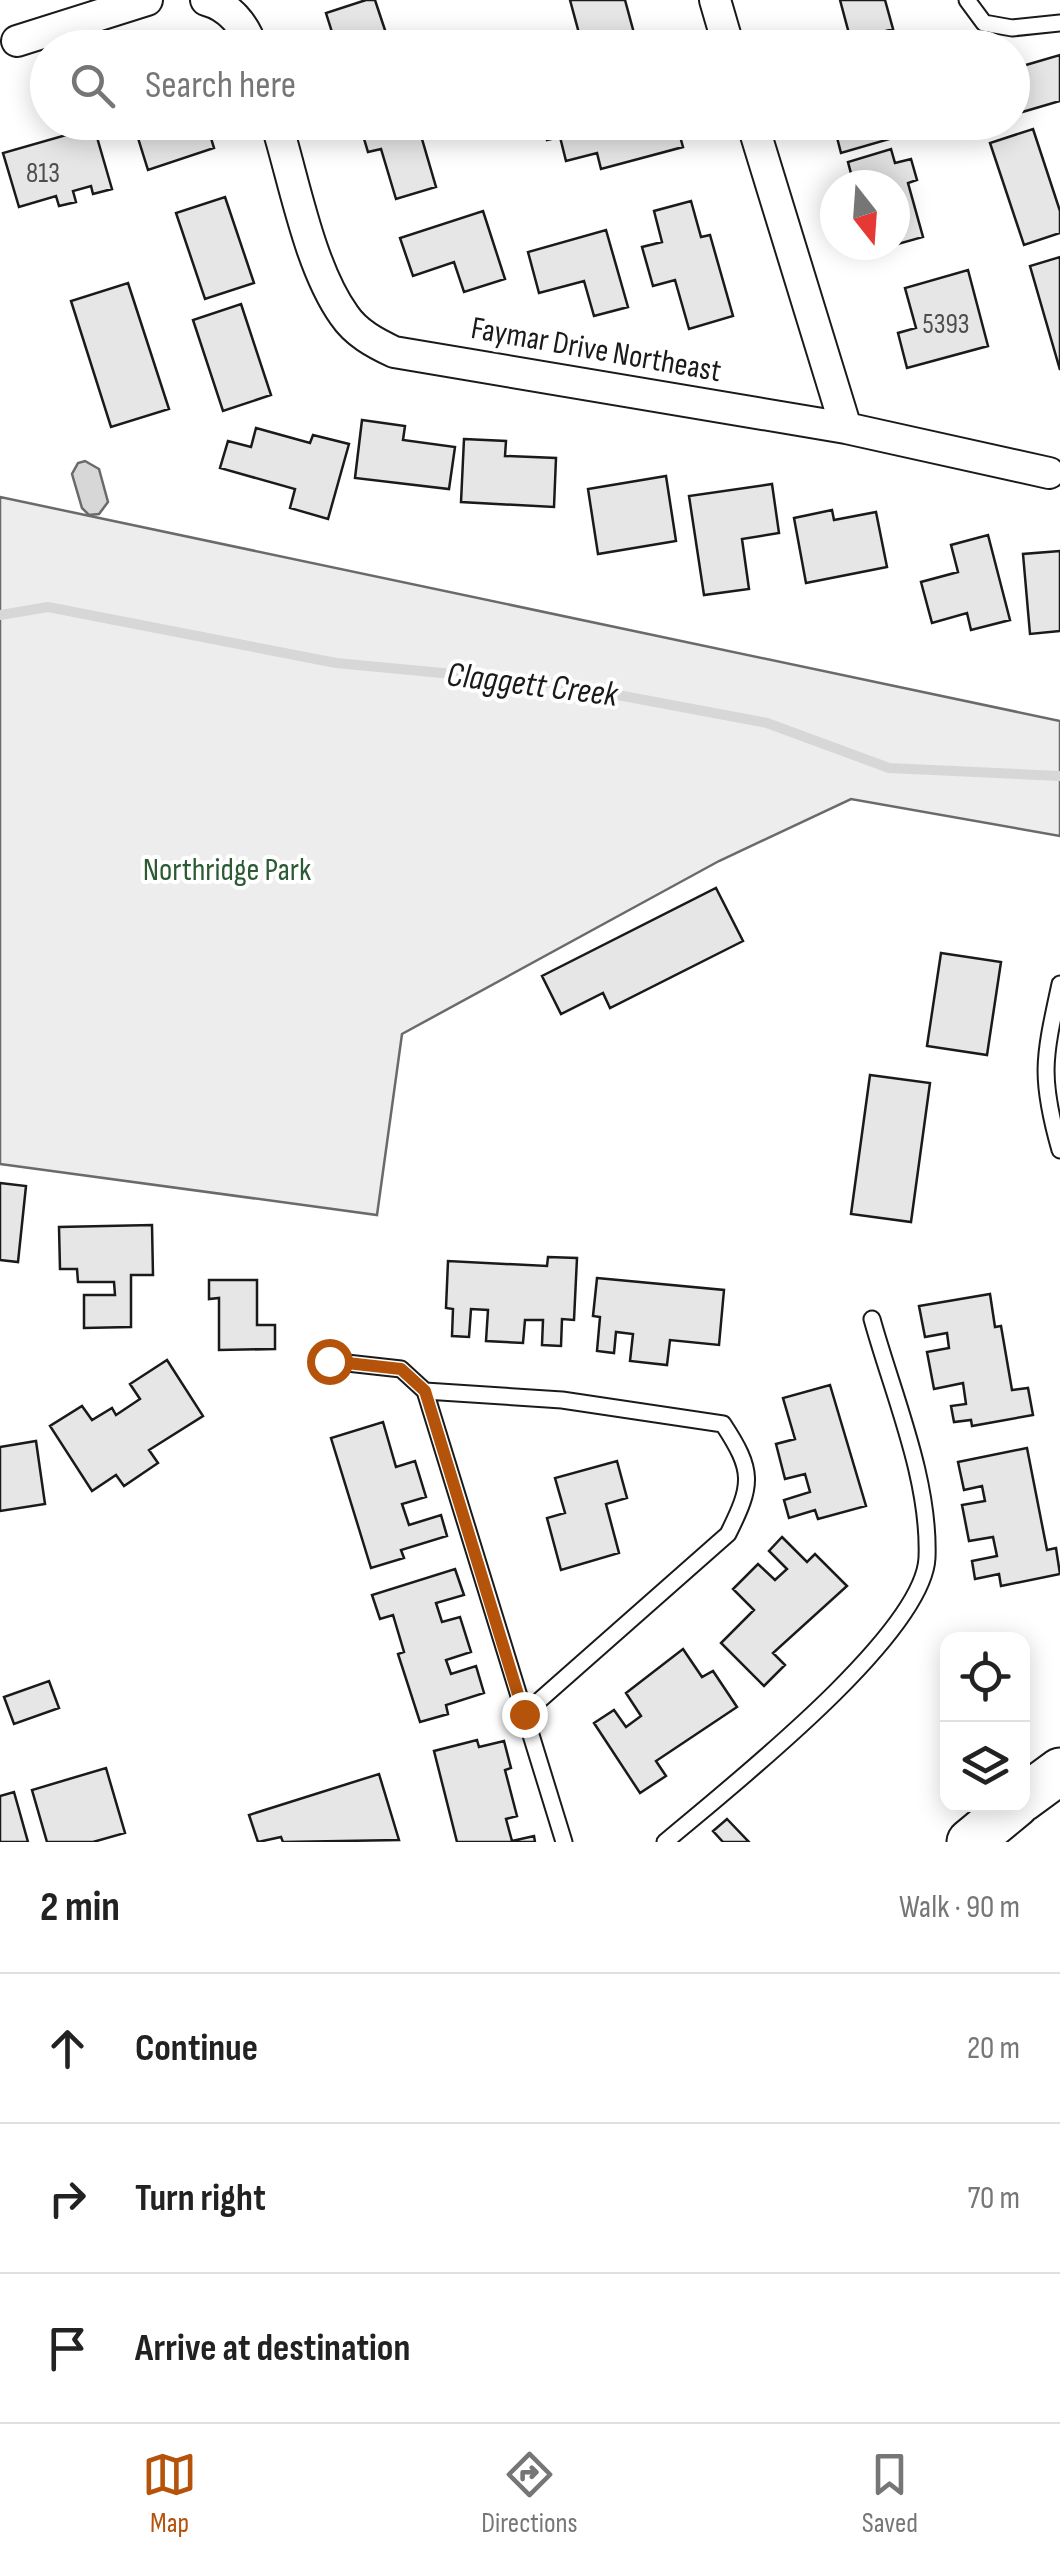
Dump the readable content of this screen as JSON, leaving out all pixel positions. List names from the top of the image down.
{
  "streets": {
    "street": ["Faymar Drive Northeast"]
  },
  "water": ["Claggett Creek"],
  "parks": ["Northridge Park"],
  "house_numbers": ["813", "5393"],
  "north": "bottom",
  "page": {
    "search": "Search here",
    "heading": ["2 min", "Walk · 90 m"],
    "list": [
      ["Continue", "20 m"],
      ["Turn right", "70 m"],
      "Arrive at destination"
    ],
    "nav": ["Map", "Directions", "Saved"]
  }
}
